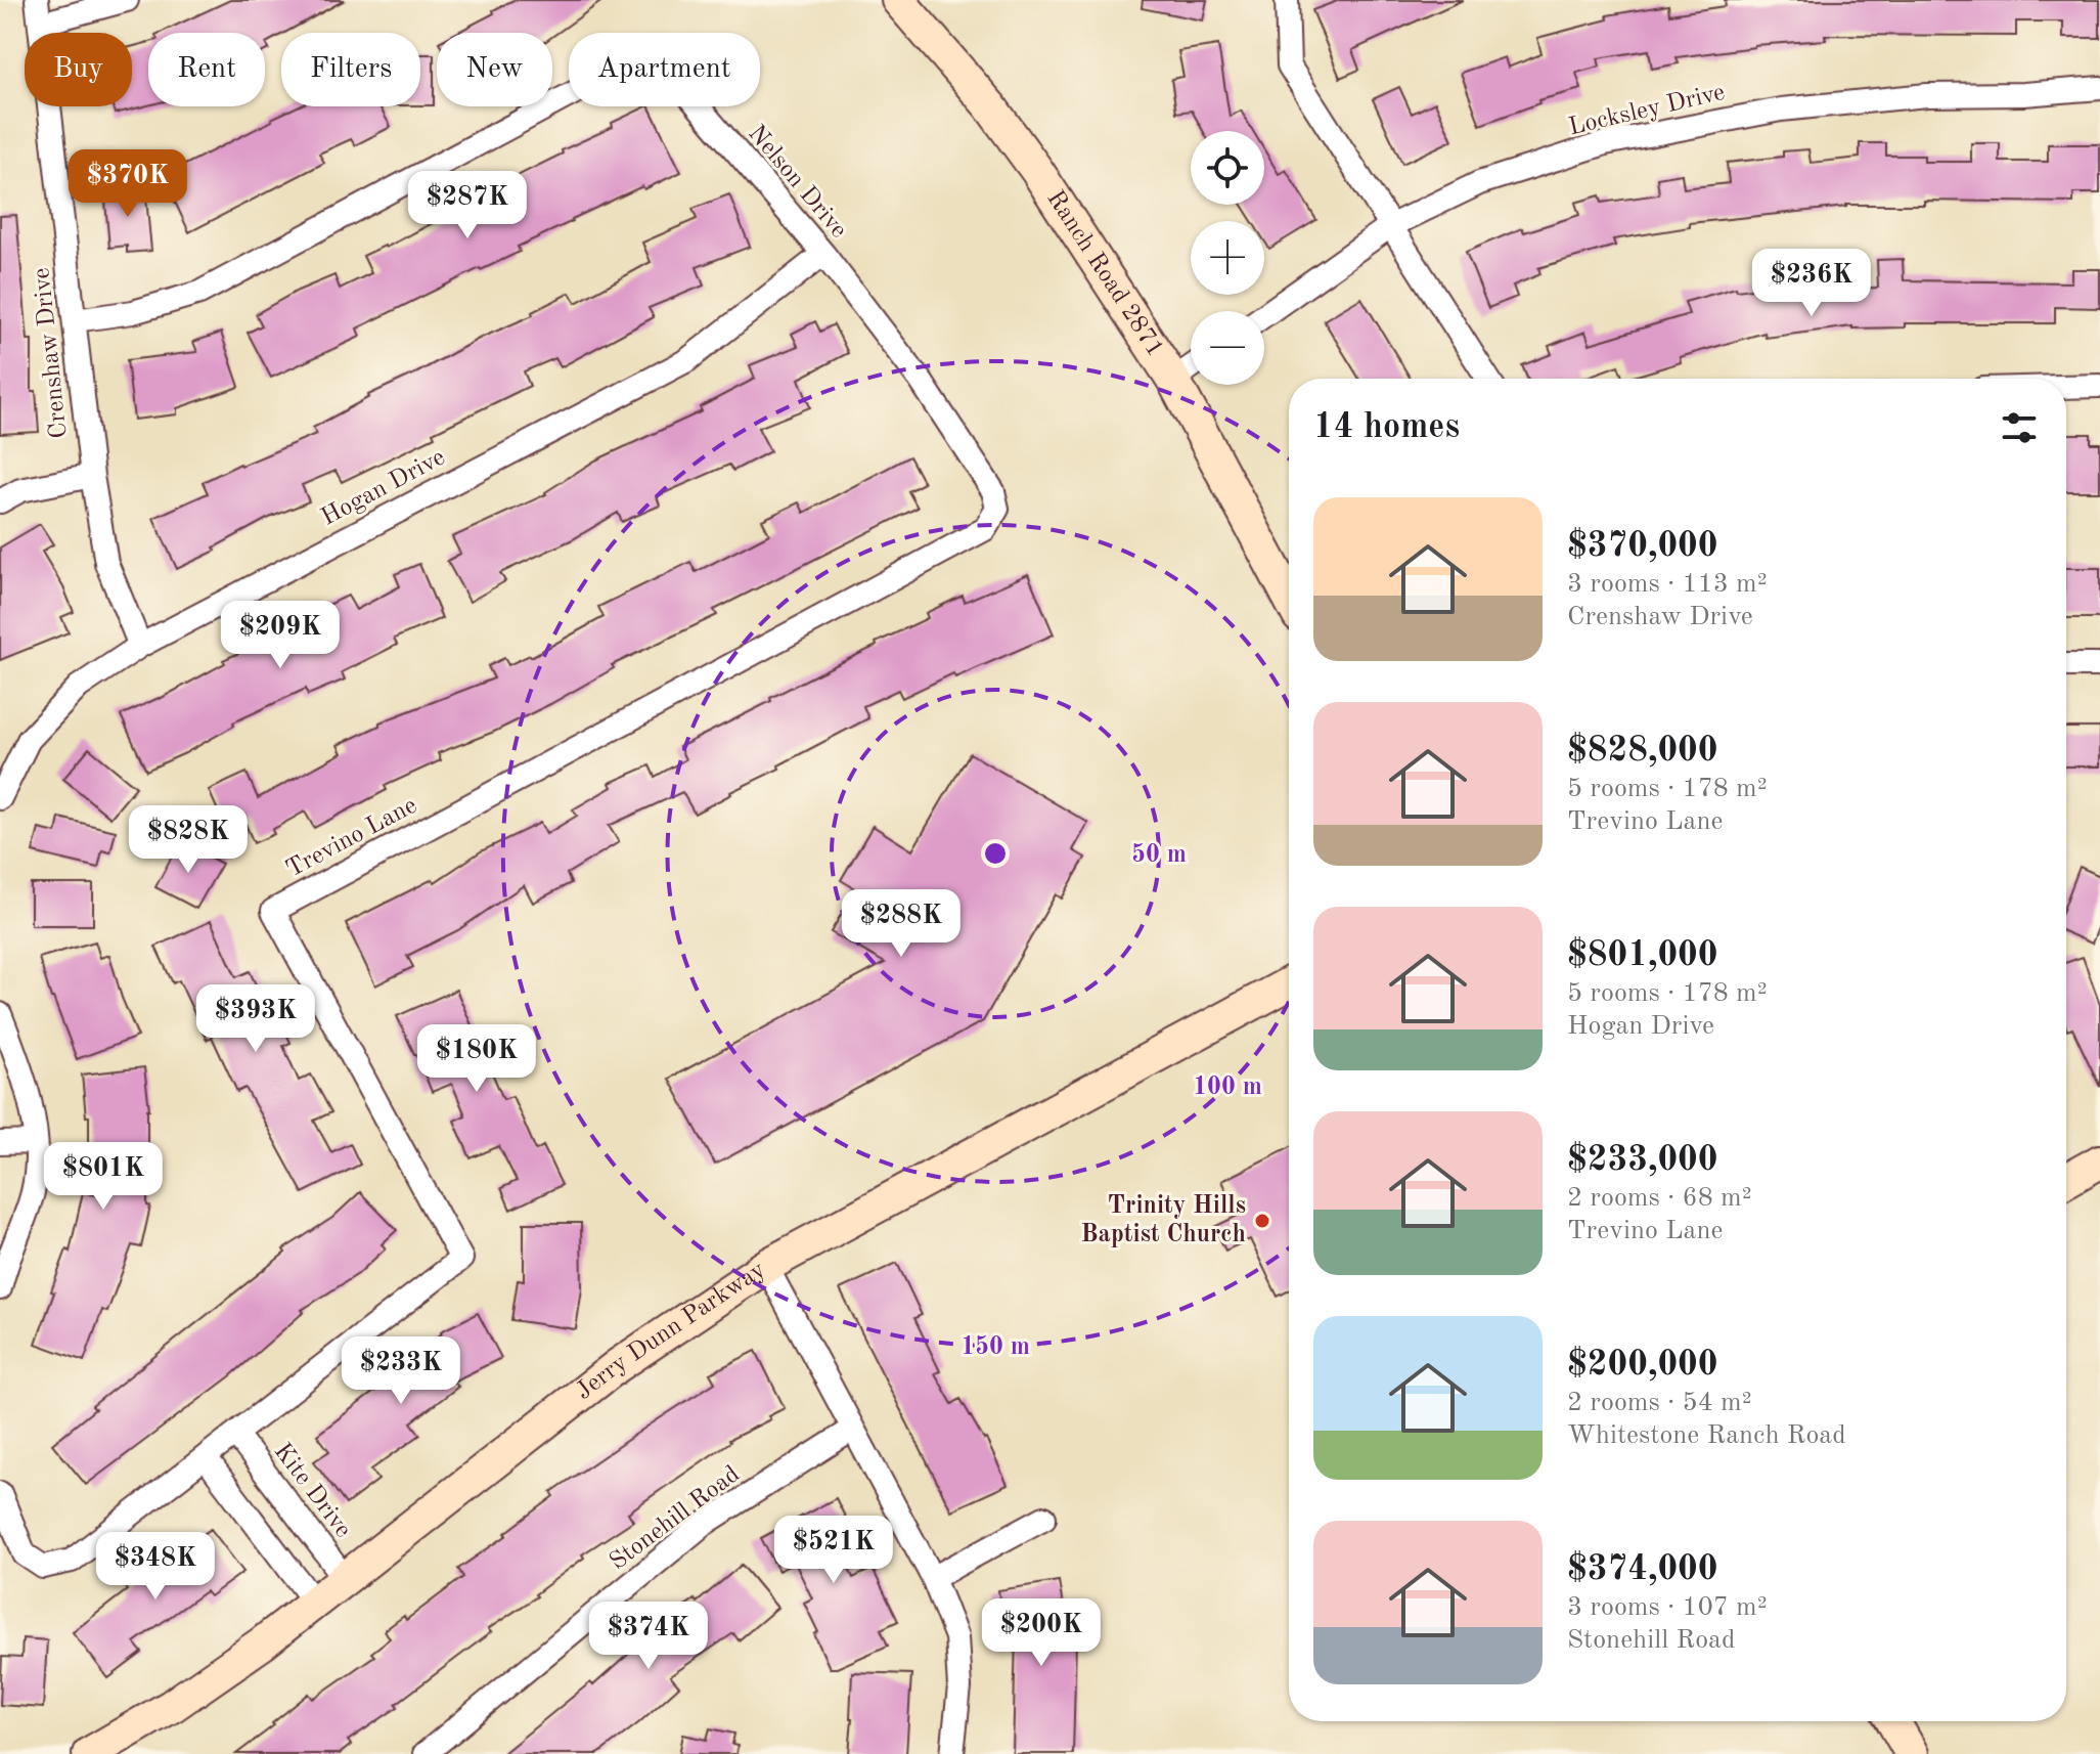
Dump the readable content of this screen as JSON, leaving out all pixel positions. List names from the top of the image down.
{
  "streets": {
    "street": [
      "Locksley Drive",
      "Nelson Drive",
      "Ranch Road 2871",
      "Crenshaw Drive",
      "Hogan Drive",
      "Trevino Lane",
      "Jerry Dunn Parkway",
      "Kite Drive",
      "Stonehill Road"
    ]
  },
  "crossings": [
    ["Nelson Drive", "Crenshaw Drive"],
    ["Nelson Drive", "Hogan Drive"],
    ["Nelson Drive", "Trevino Lane"],
    ["Crenshaw Drive", "Hogan Drive"],
    ["Trevino Lane", "Kite Drive"],
    ["Jerry Dunn Parkway", "Kite Drive"]
  ],
  "places": ["Trinity Hills Baptist Church"],
  "page": {
    "chip": [
      "Buy",
      "Rent",
      "Filters",
      "New",
      "Apartment"
    ],
    "map_buttons": ["+", "−"],
    "price": [
      "$370K",
      "$287K",
      "$236K",
      "$209K",
      "$828K",
      "$288K",
      "$393K",
      "$180K",
      "$801K",
      "$233K",
      "$521K",
      "$348K",
      "$200K",
      "$374K"
    ],
    "heading": "14 homes",
    "list": [
      {
        "name": "$370,000",
        "note": "3 rooms · 113 m² · Crenshaw Drive"
      },
      {
        "name": "$828,000",
        "note": "5 rooms · 178 m² · Trevino Lane"
      },
      {
        "name": "$801,000",
        "note": "5 rooms · 178 m² · Hogan Drive"
      },
      {
        "name": "$233,000",
        "note": "2 rooms · 68 m² · Trevino Lane"
      },
      {
        "name": "$200,000",
        "note": "2 rooms · 54 m² · Whitestone Ranch Road"
      },
      {
        "name": "$374,000",
        "note": "3 rooms · 107 m² · Stonehill Road"
      }
    ]
  },
  "rings": ["50 m", "100 m", "150 m"]
}
